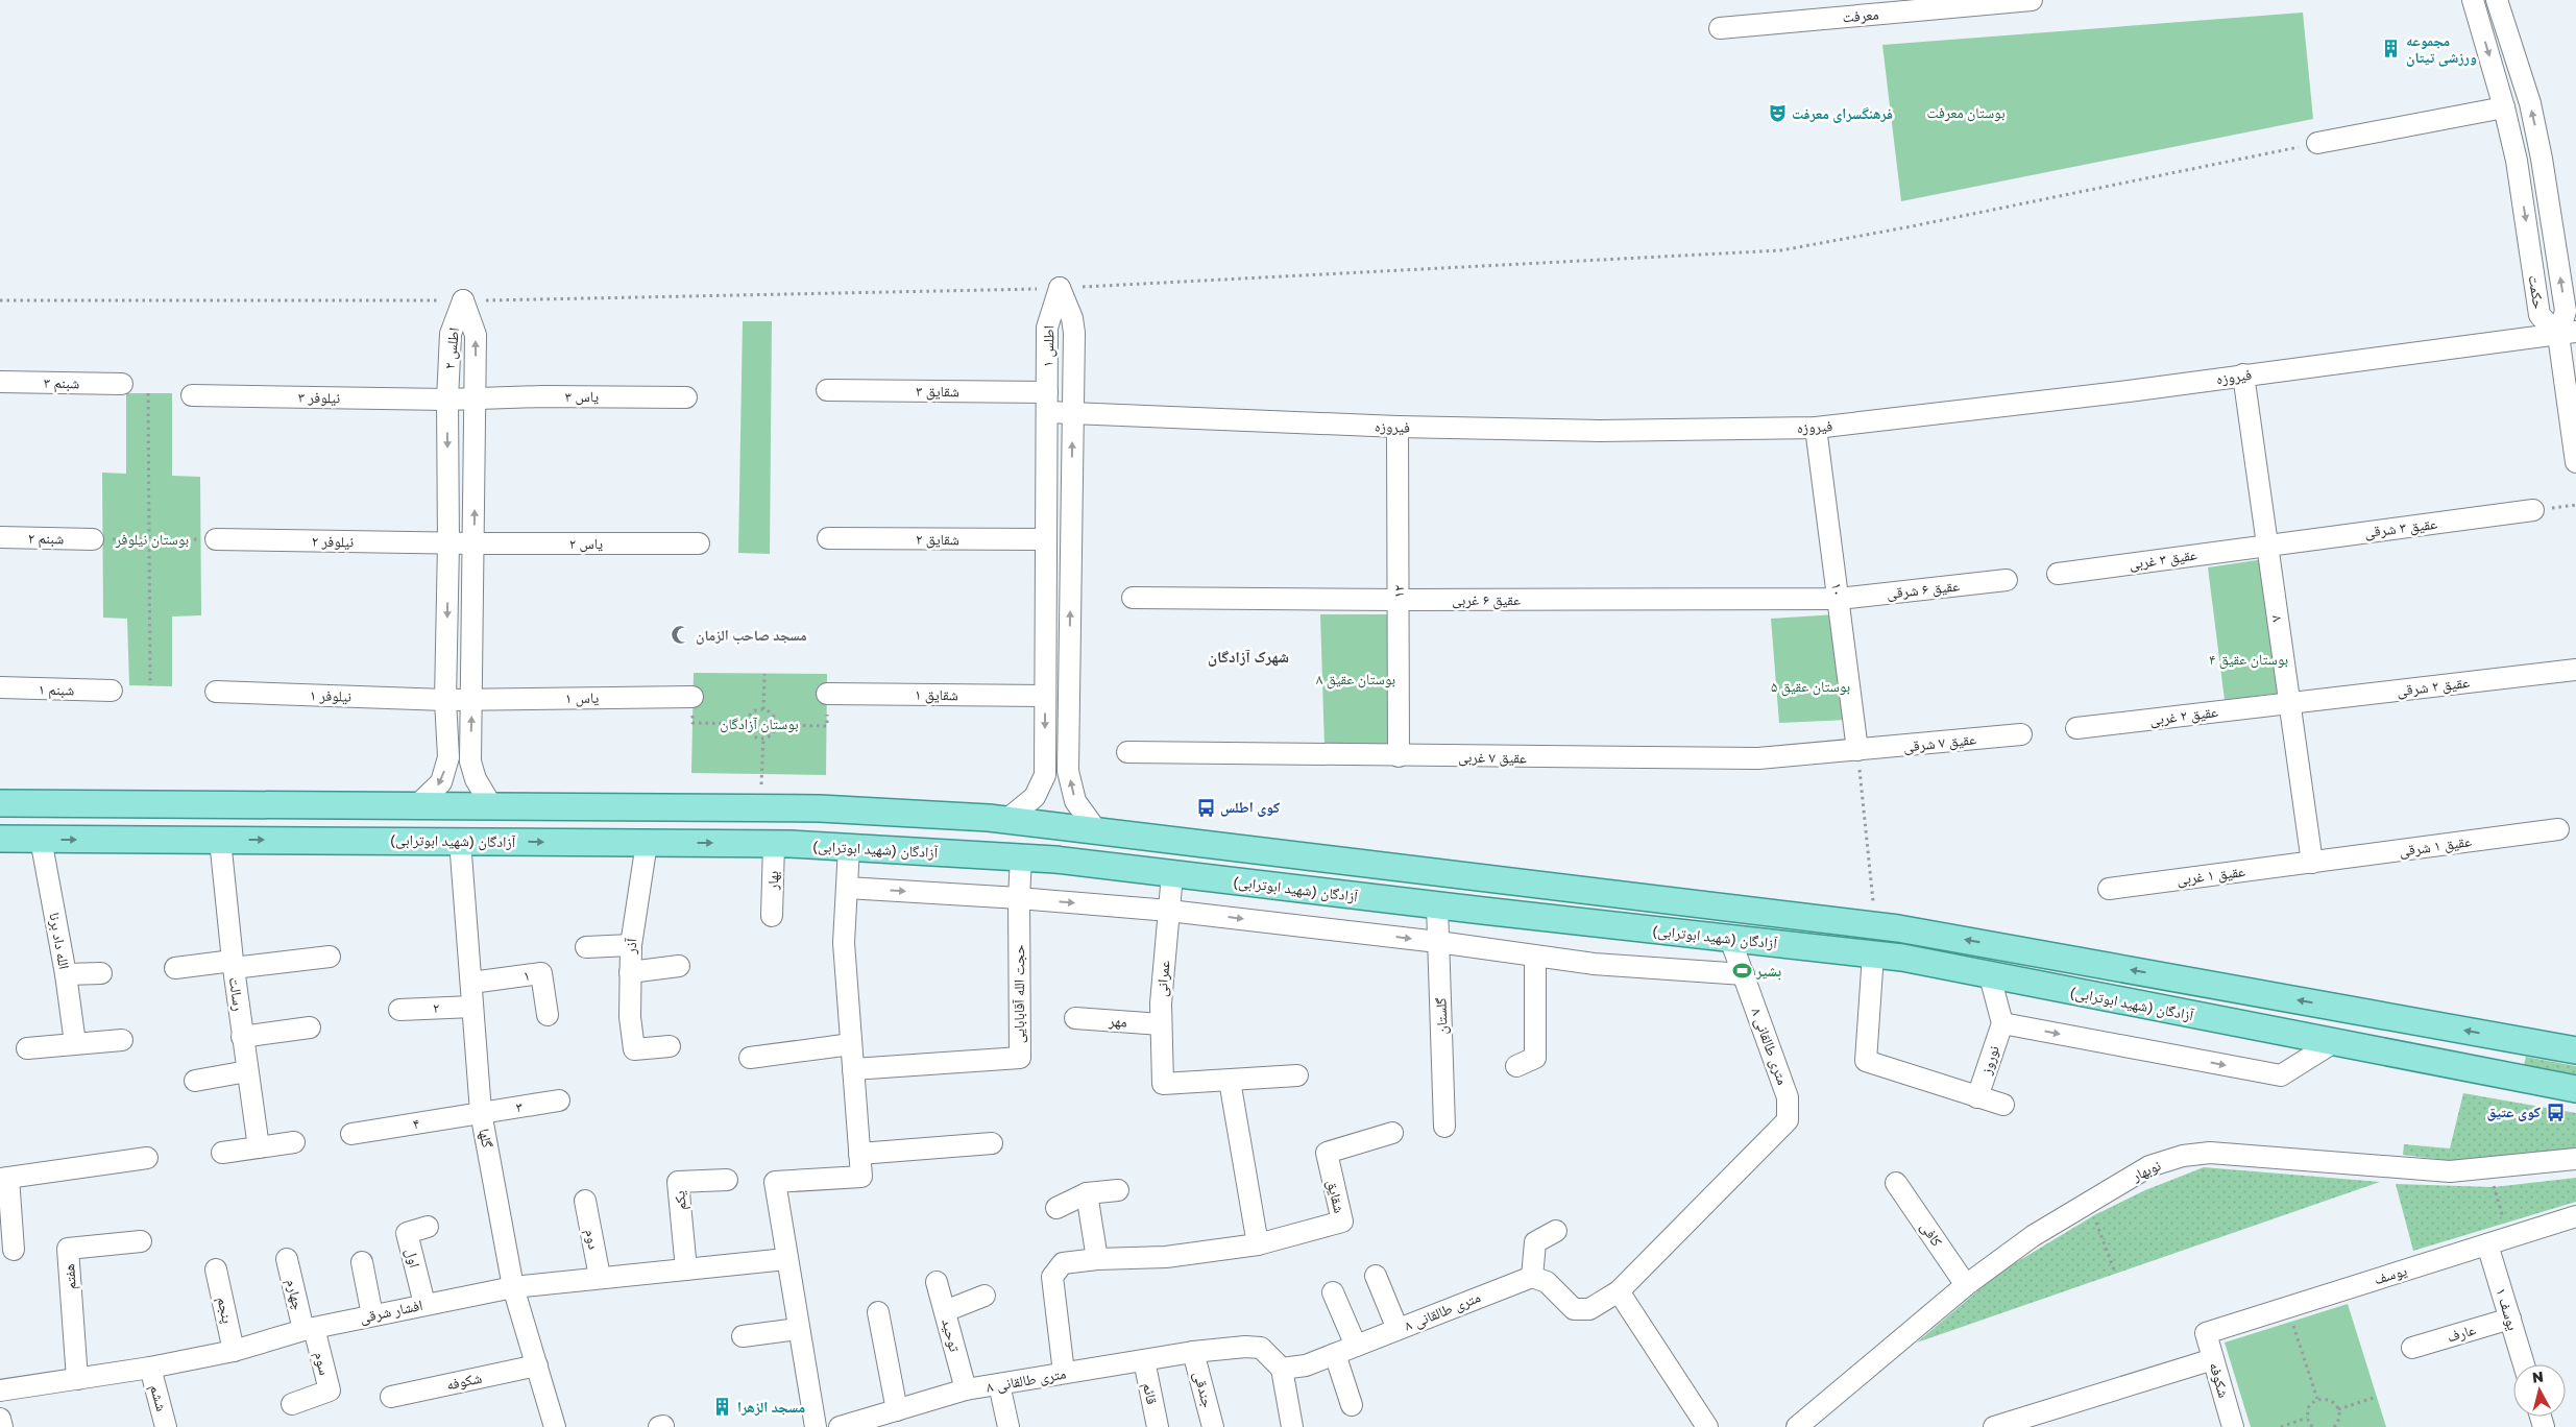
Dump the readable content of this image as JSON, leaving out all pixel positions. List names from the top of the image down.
{
  "streets": {
    "main road": ["آزادگان (شهید ابوترابی)"],
    "street": [
      "معرفت",
      "حکمت",
      "اطلس ۱",
      "اطلس ۲",
      "فیروزه",
      "شبنم ۳",
      "شقایق ۳",
      "یاس ۳",
      "نیلوفر ۳",
      "عقیق ۳ شرقی",
      "شبنم ۲",
      "شقایق ۲",
      "نیلوفر ۲",
      "یاس ۲",
      "عقیق ۳ غربی",
      "۱۰",
      "عقیق ۶ شرقی",
      "۱۲",
      "عقیق ۶ غربی",
      "۸",
      "عقیق ۲ شرقی",
      "شبنم ۱",
      "شقایق ۱",
      "نیلوفر ۱",
      "یاس ۱",
      "عقیق ۲ غربی",
      "عقیق ۷ شرقی",
      "عقیق ۷ غربی",
      "عقیق ۱ شرقی",
      "عقیق ۱ غربی",
      "بهار",
      "الله داد برنا",
      "آذر",
      "۱",
      "عمرانی",
      "رسالت",
      "حجت الله آقابابایی",
      "۲",
      "گلستان",
      "مهر",
      "۸ متری طالقانی",
      "نوروز",
      "۳",
      "۴",
      "گلها",
      "نوبهار",
      "شقایق",
      "یکم",
      "کافی",
      "دوم",
      "اول",
      "یوسف",
      "هفتم",
      "چهارم",
      "یوسف ۱",
      "پنجم",
      "افشار شرقی",
      "عارف",
      "توحید",
      "سوم",
      "شکوفه",
      "جندقی",
      "قائم",
      "ششم"
    ]
  },
  "crossings": [
    ["حکمت", "فیروزه"],
    ["اطلس ۱", "فیروزه"],
    ["اطلس ۱", "شقایق ۳"],
    ["اطلس ۱", "شقایق ۲"],
    ["اطلس ۱", "شقایق ۱"],
    ["اطلس ۱", "آزادگان (شهید ابوترابی)"],
    ["اطلس ۲", "یاس ۳"],
    ["اطلس ۲", "نیلوفر ۳"],
    ["اطلس ۲", "نیلوفر ۲"],
    ["اطلس ۲", "یاس ۲"],
    ["اطلس ۲", "نیلوفر ۱"],
    ["اطلس ۲", "یاس ۱"],
    ["اطلس ۲", "آزادگان (شهید ابوترابی)"],
    ["فیروزه", "شقایق ۳"],
    ["فیروزه", "۱۰"],
    ["فیروزه", "۱۲"],
    ["فیروزه", "۸"],
    ["یاس ۳", "نیلوفر ۳"],
    ["عقیق ۳ شرقی", "عقیق ۳ غربی"],
    ["عقیق ۳ شرقی", "۸"],
    ["نیلوفر ۲", "یاس ۲"],
    ["عقیق ۳ غربی", "۸"],
    ["۱۰", "عقیق ۶ شرقی"],
    ["۱۰", "عقیق ۶ غربی"],
    ["۱۰", "عقیق ۷ شرقی"],
    ["۱۰", "عقیق ۷ غربی"],
    ["عقیق ۶ شرقی", "عقیق ۶ غربی"],
    ["۱۲", "عقیق ۶ غربی"],
    ["۱۲", "عقیق ۷ غربی"],
    ["۸", "عقیق ۲ شرقی"],
    ["۸", "عقیق ۲ غربی"],
    ["۸", "عقیق ۱ شرقی"],
    ["۸", "عقیق ۱ غربی"],
    ["عقیق ۲ شرقی", "عقیق ۲ غربی"],
    ["نیلوفر ۱", "یاس ۱"],
    ["عقیق ۷ شرقی", "عقیق ۷ غربی"],
    ["آزادگان (شهید ابوترابی)", "بهار"],
    ["آزادگان (شهید ابوترابی)", "الله داد برنا"],
    ["آزادگان (شهید ابوترابی)", "آذر"],
    ["آزادگان (شهید ابوترابی)", "عمرانی"],
    ["آزادگان (شهید ابوترابی)", "رسالت"],
    ["آزادگان (شهید ابوترابی)", "حجت الله آقابابایی"],
    ["آزادگان (شهید ابوترابی)", "گلستان"],
    ["آزادگان (شهید ابوترابی)", "۸ متری طالقانی"],
    ["آزادگان (شهید ابوترابی)", "گلها"],
    ["عقیق ۱ شرقی", "عقیق ۱ غربی"],
    ["۱", "گلها"],
    ["عمرانی", "مهر"],
    ["۲", "گلها"],
    ["۸ متری طالقانی", "توحید"],
    ["۸ متری طالقانی", "جندقی"],
    ["۸ متری طالقانی", "قائم"],
    ["۳", "۴"],
    ["۳", "گلها"],
    ["۴", "گلها"],
    ["گلها", "افشار شرقی"],
    ["گلها", "شکوفه"],
    ["نوبهار", "کافی"],
    ["یکم", "افشار شرقی"],
    ["دوم", "افشار شرقی"],
    ["اول", "افشار شرقی"],
    ["یوسف", "یوسف ۱"],
    ["یوسف", "شکوفه"],
    ["هفتم", "افشار شرقی"],
    ["چهارم", "افشار شرقی"],
    ["چهارم", "سوم"],
    ["یوسف ۱", "عارف"],
    ["پنجم", "افشار شرقی"],
    ["افشار شرقی", "سوم"],
    ["افشار شرقی", "ششم"]
  ],
  "districts": ["شهرک آزادگان"],
  "parks": [
    "بوستان معرفت",
    "بوستان نیلوفر",
    "بوستان عقیق ۴",
    "بوستان عقیق ۸",
    "بوستان عقیق ۵",
    "بوستان آزادگان"
  ],
  "places": {
    "building": ["مجموعه ورزشی تیتان", "مسجد الزهرا"],
    "theatre": ["فرهنگسرای معرفت"],
    "mosque": ["مسجد صاحب الزمان"],
    "bus stop": ["کوی اطلس", "کوی عتیق"],
    "sports": ["بشیر"]
  },
  "north": "top"
}
